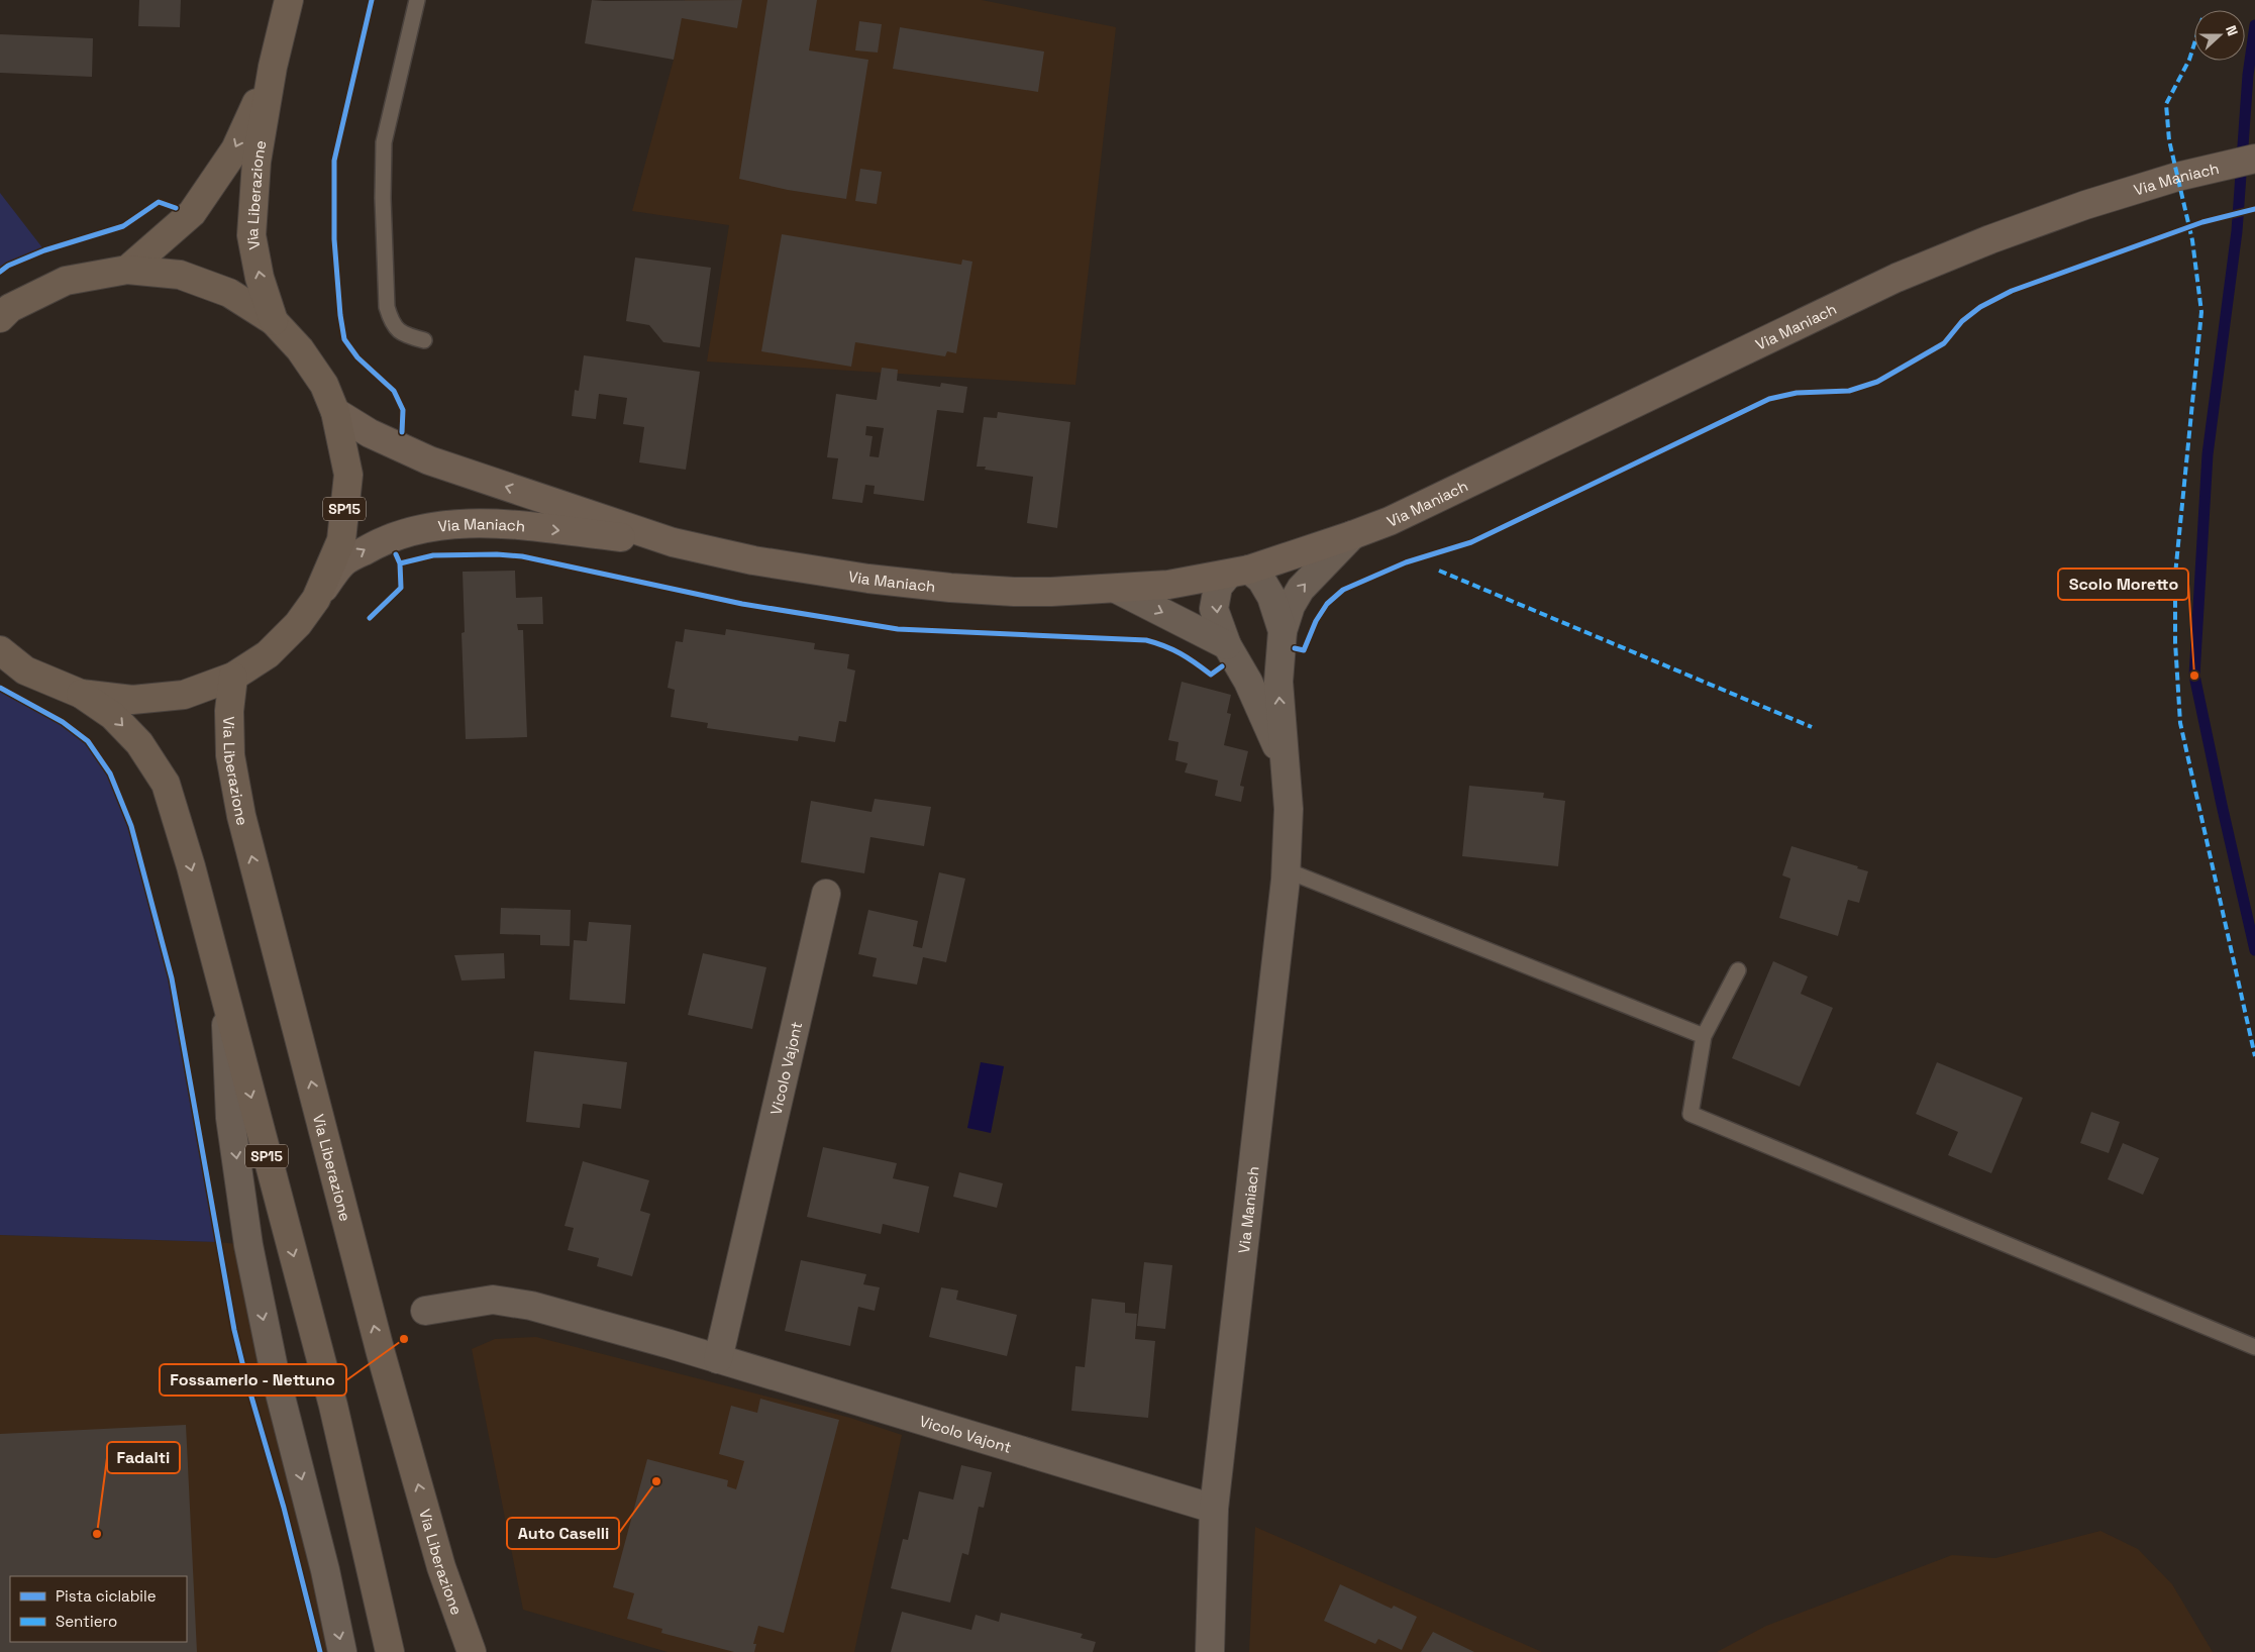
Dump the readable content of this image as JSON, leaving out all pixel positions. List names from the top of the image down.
{
  "streets": {
    "main road": ["Via Maniach", "Via Liberazione", "SP15"],
    "street": ["Vicolo Vajont"]
  },
  "crossings": [
    ["Via Maniach", "SP15"],
    ["Via Maniach", "Vicolo Vajont"],
    ["Via Liberazione", "SP15"]
  ],
  "places": [
    "Scolo Moretto",
    "Fossamerlo - Nettuno",
    "Auto Caselli",
    "Fadalti"
  ],
  "legend": ["Pista ciclabile", "Sentiero"],
  "north": "right"
}
